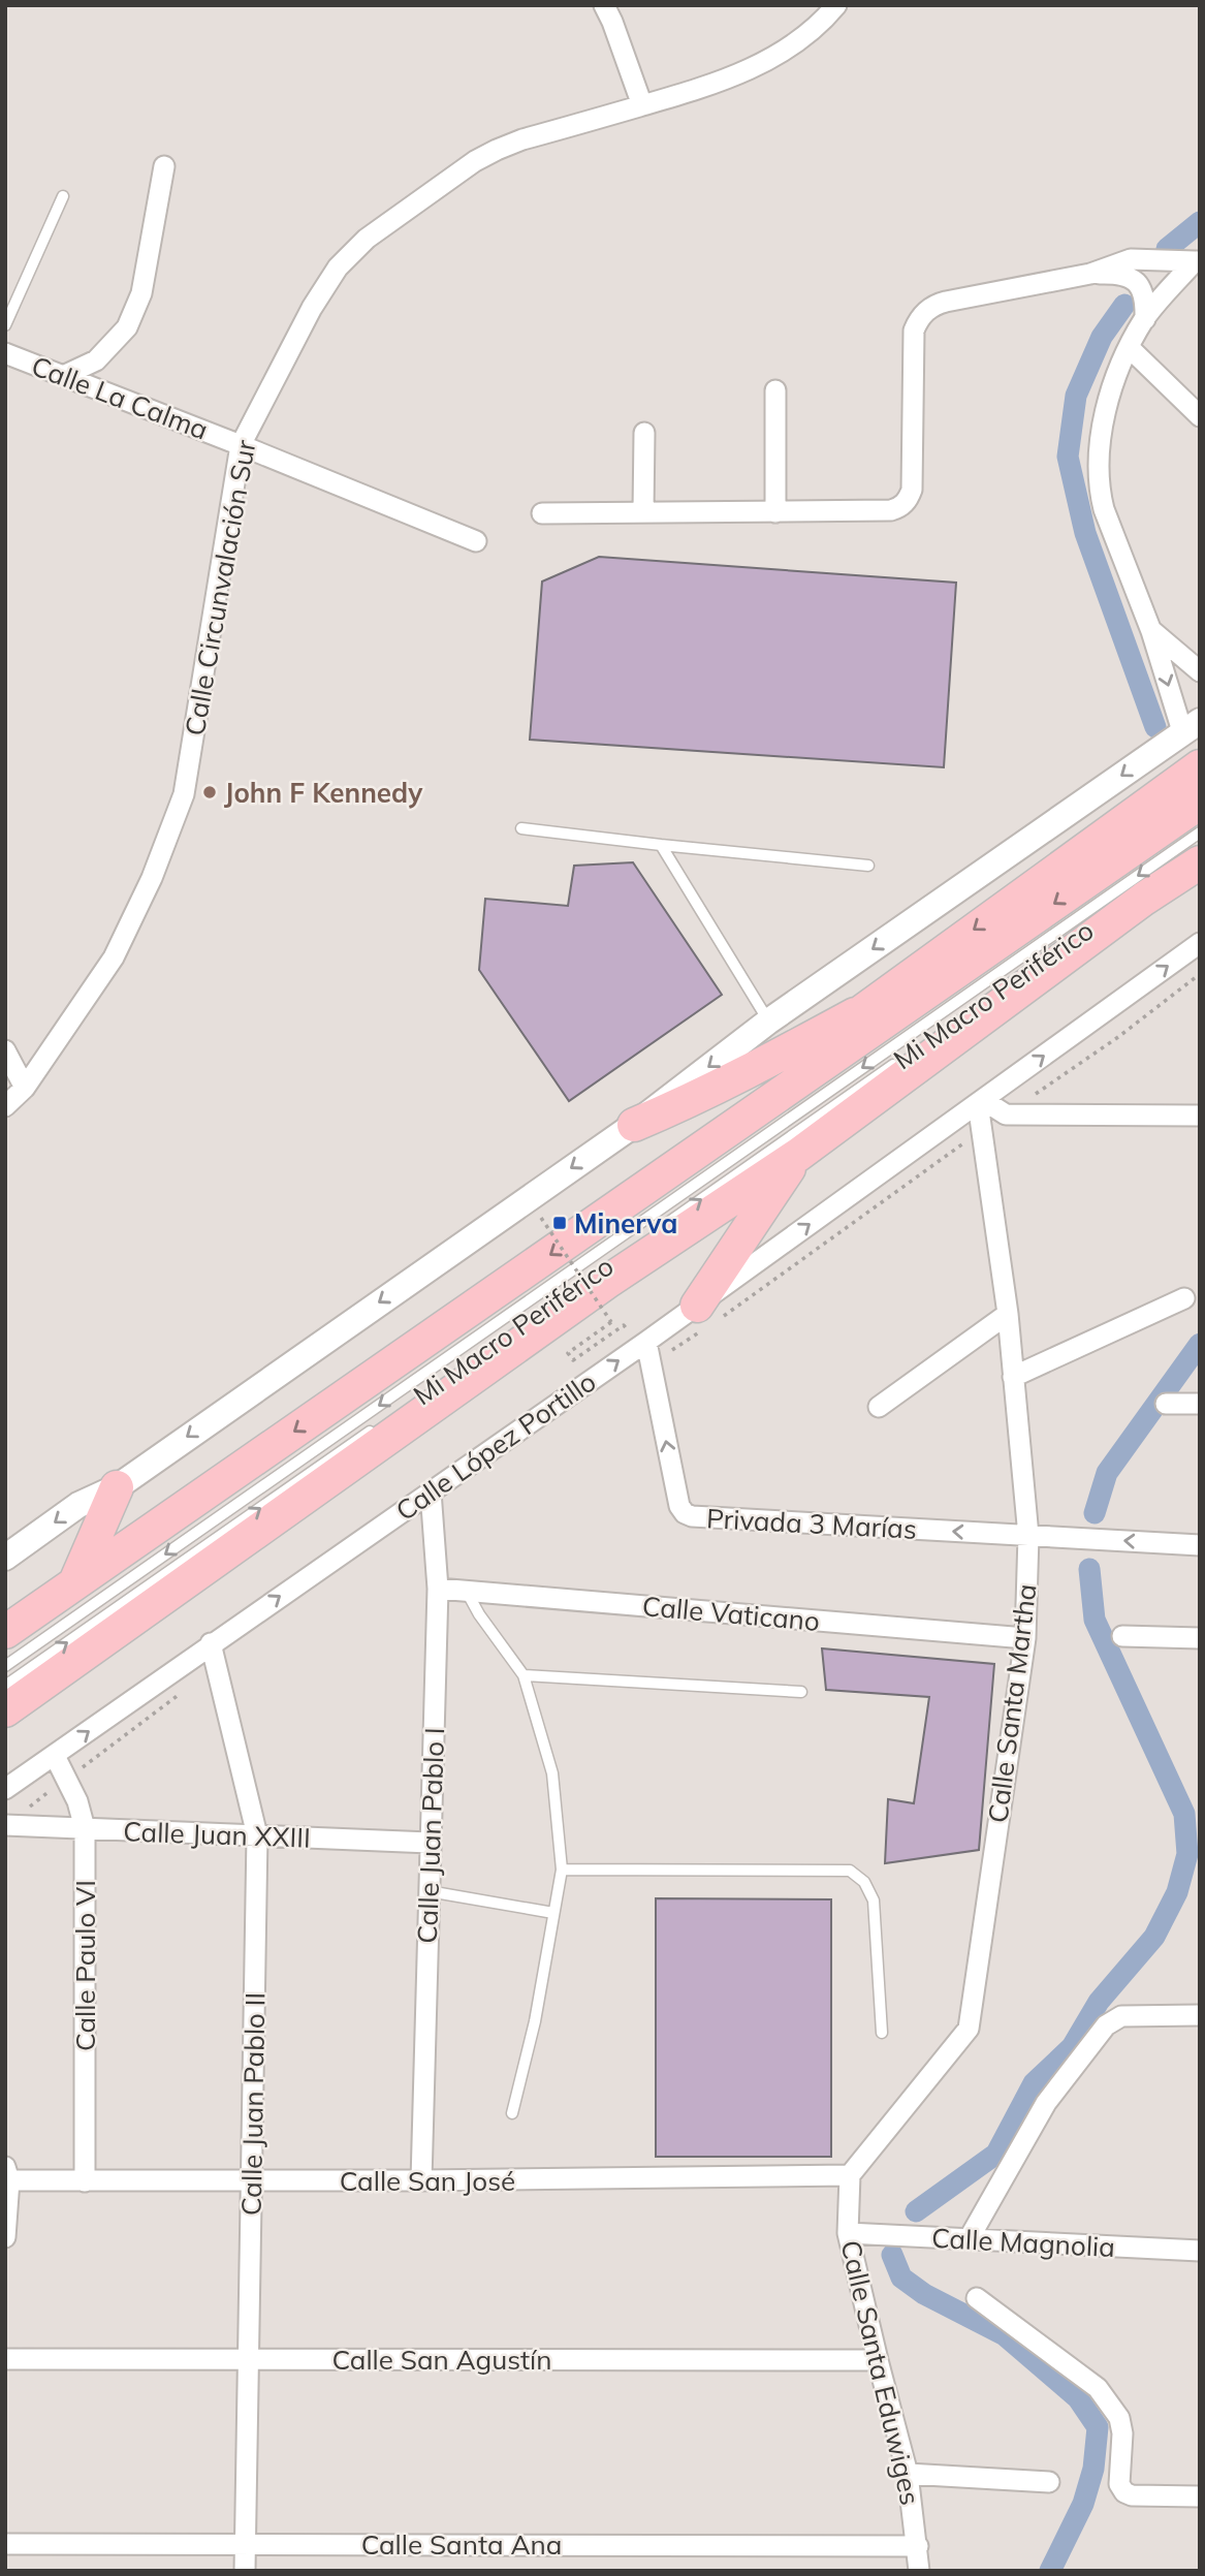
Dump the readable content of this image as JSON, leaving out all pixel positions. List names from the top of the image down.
{
  "streets": {
    "street": [
      "Calle La Calma",
      "Calle Circunvalación Sur",
      "Calle López Portillo",
      "Privada 3 Marías",
      "Calle Vaticano",
      "Calle Santa Martha",
      "Calle Juan XXIII",
      "Calle Juan Pablo I",
      "Calle Paulo VI",
      "Calle Juan Pablo II",
      "Calle San José",
      "Calle Magnolia",
      "Calle San Agustín",
      "Calle Santa Eduwiges",
      "Calle Santa Ana"
    ],
    "lane": ["Mi Macro Periférico"]
  },
  "crossings": [
    ["Calle La Calma", "Calle Circunvalación Sur"],
    ["Calle López Portillo", "Privada 3 Marías"],
    ["Calle López Portillo", "Calle Santa Martha"],
    ["Calle López Portillo", "Calle Juan Pablo I"],
    ["Calle López Portillo", "Calle Paulo VI"],
    ["Calle López Portillo", "Calle Juan Pablo II"],
    ["Privada 3 Marías", "Calle Santa Martha"],
    ["Calle Vaticano", "Calle Santa Martha"],
    ["Calle Vaticano", "Calle Juan Pablo I"],
    ["Calle Santa Martha", "Calle San José"],
    ["Calle Santa Martha", "Calle Santa Eduwiges"],
    ["Calle Juan XXIII", "Calle Juan Pablo I"],
    ["Calle Juan XXIII", "Calle Paulo VI"],
    ["Calle Juan XXIII", "Calle Juan Pablo II"],
    ["Calle Juan Pablo I", "Calle San José"],
    ["Calle Paulo VI", "Calle San José"],
    ["Calle Juan Pablo II", "Calle San José"],
    ["Calle Juan Pablo II", "Calle San Agustín"],
    ["Calle Juan Pablo II", "Calle Santa Ana"],
    ["Calle San José", "Calle Santa Eduwiges"],
    ["Calle Magnolia", "Calle Santa Eduwiges"],
    ["Calle San Agustín", "Calle Santa Eduwiges"],
    ["Calle Santa Eduwiges", "Calle Santa Ana"]
  ],
  "one_way": ["Calle López Portillo", "Privada 3 Marías"],
  "places": {
    "other": ["John F Kennedy"],
    "transit": ["Minerva"]
  }
}
